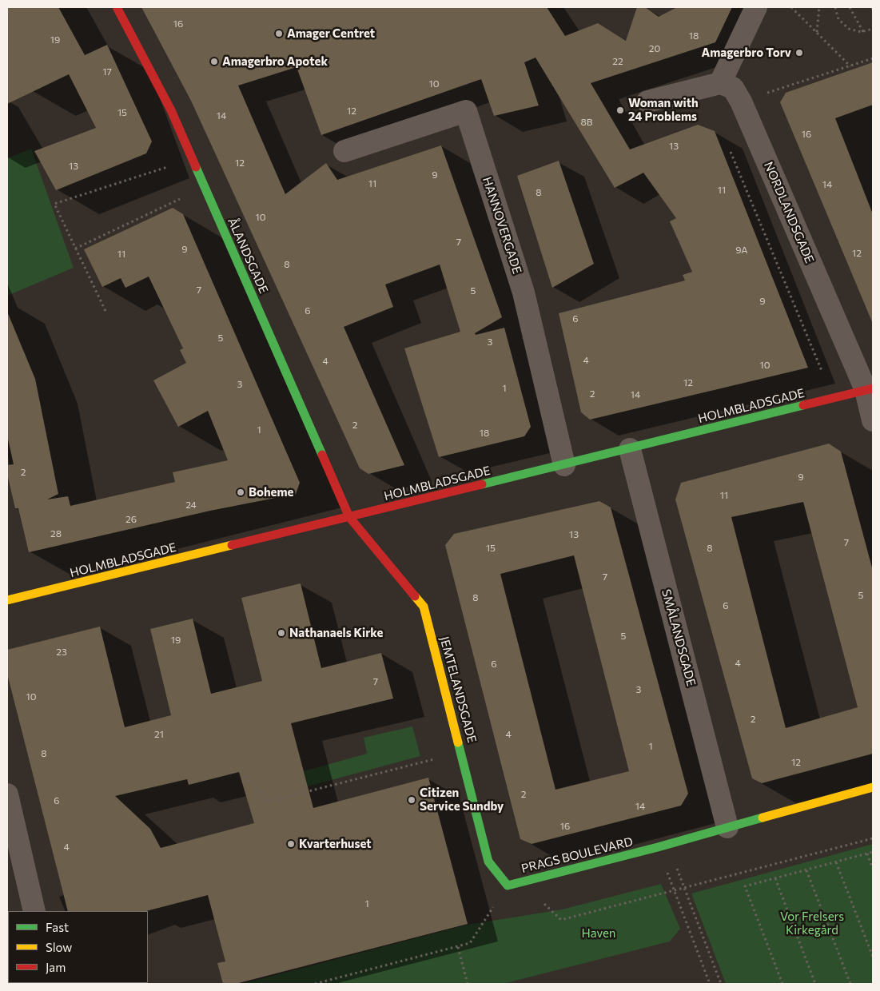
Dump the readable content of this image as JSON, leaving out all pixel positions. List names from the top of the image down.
{
  "streets": {
    "street": [
      "NORDLANDSGADE",
      "HANNOVERGADE",
      "ÅLANDSGADE",
      "HOLMBLADSGADE",
      "SMÅLANDSGADE",
      "JEMTELANDSGADE",
      "PRAGS BOULEVARD"
    ]
  },
  "crossings": [
    ["NORDLANDSGADE", "HOLMBLADSGADE"],
    ["HANNOVERGADE", "HOLMBLADSGADE"],
    ["ÅLANDSGADE", "HOLMBLADSGADE"],
    ["ÅLANDSGADE", "JEMTELANDSGADE"],
    ["HOLMBLADSGADE", "SMÅLANDSGADE"],
    ["HOLMBLADSGADE", "JEMTELANDSGADE"],
    ["SMÅLANDSGADE", "PRAGS BOULEVARD"],
    ["JEMTELANDSGADE", "PRAGS BOULEVARD"]
  ],
  "parks": ["Vor Frelsers Kirkegård", "Haven"],
  "places": [
    "Amager Centret",
    "Amagerbro Torv",
    "Amagerbro Apotek",
    "Woman with 24 Problems",
    "Boheme",
    "Nathanaels Kirke",
    "Citizen Service Sundby",
    "Kvarterhuset"
  ],
  "house_numbers": [
    "16",
    "18",
    "19",
    "20",
    "22",
    "17",
    "10",
    "12",
    "15",
    "14",
    "8B",
    "16",
    "13",
    "12",
    "13",
    "9",
    "11",
    "14",
    "11",
    "8",
    "10",
    "7",
    "9",
    "9A",
    "12",
    "11",
    "8",
    "7",
    "5",
    "9",
    "6",
    "6",
    "5",
    "3",
    "4",
    "4",
    "10",
    "12",
    "3",
    "1",
    "2",
    "14",
    "2",
    "1",
    "18",
    "2",
    "9",
    "11",
    "24",
    "26",
    "28",
    "13",
    "7",
    "15",
    "8",
    "7",
    "5",
    "8",
    "6",
    "5",
    "19",
    "23",
    "4",
    "6",
    "7",
    "3",
    "10",
    "2",
    "21",
    "4",
    "1",
    "8",
    "12",
    "2",
    "6",
    "14",
    "16",
    "4",
    "1"
  ],
  "legend": ["Fast", "Slow", "Jam"]
}
